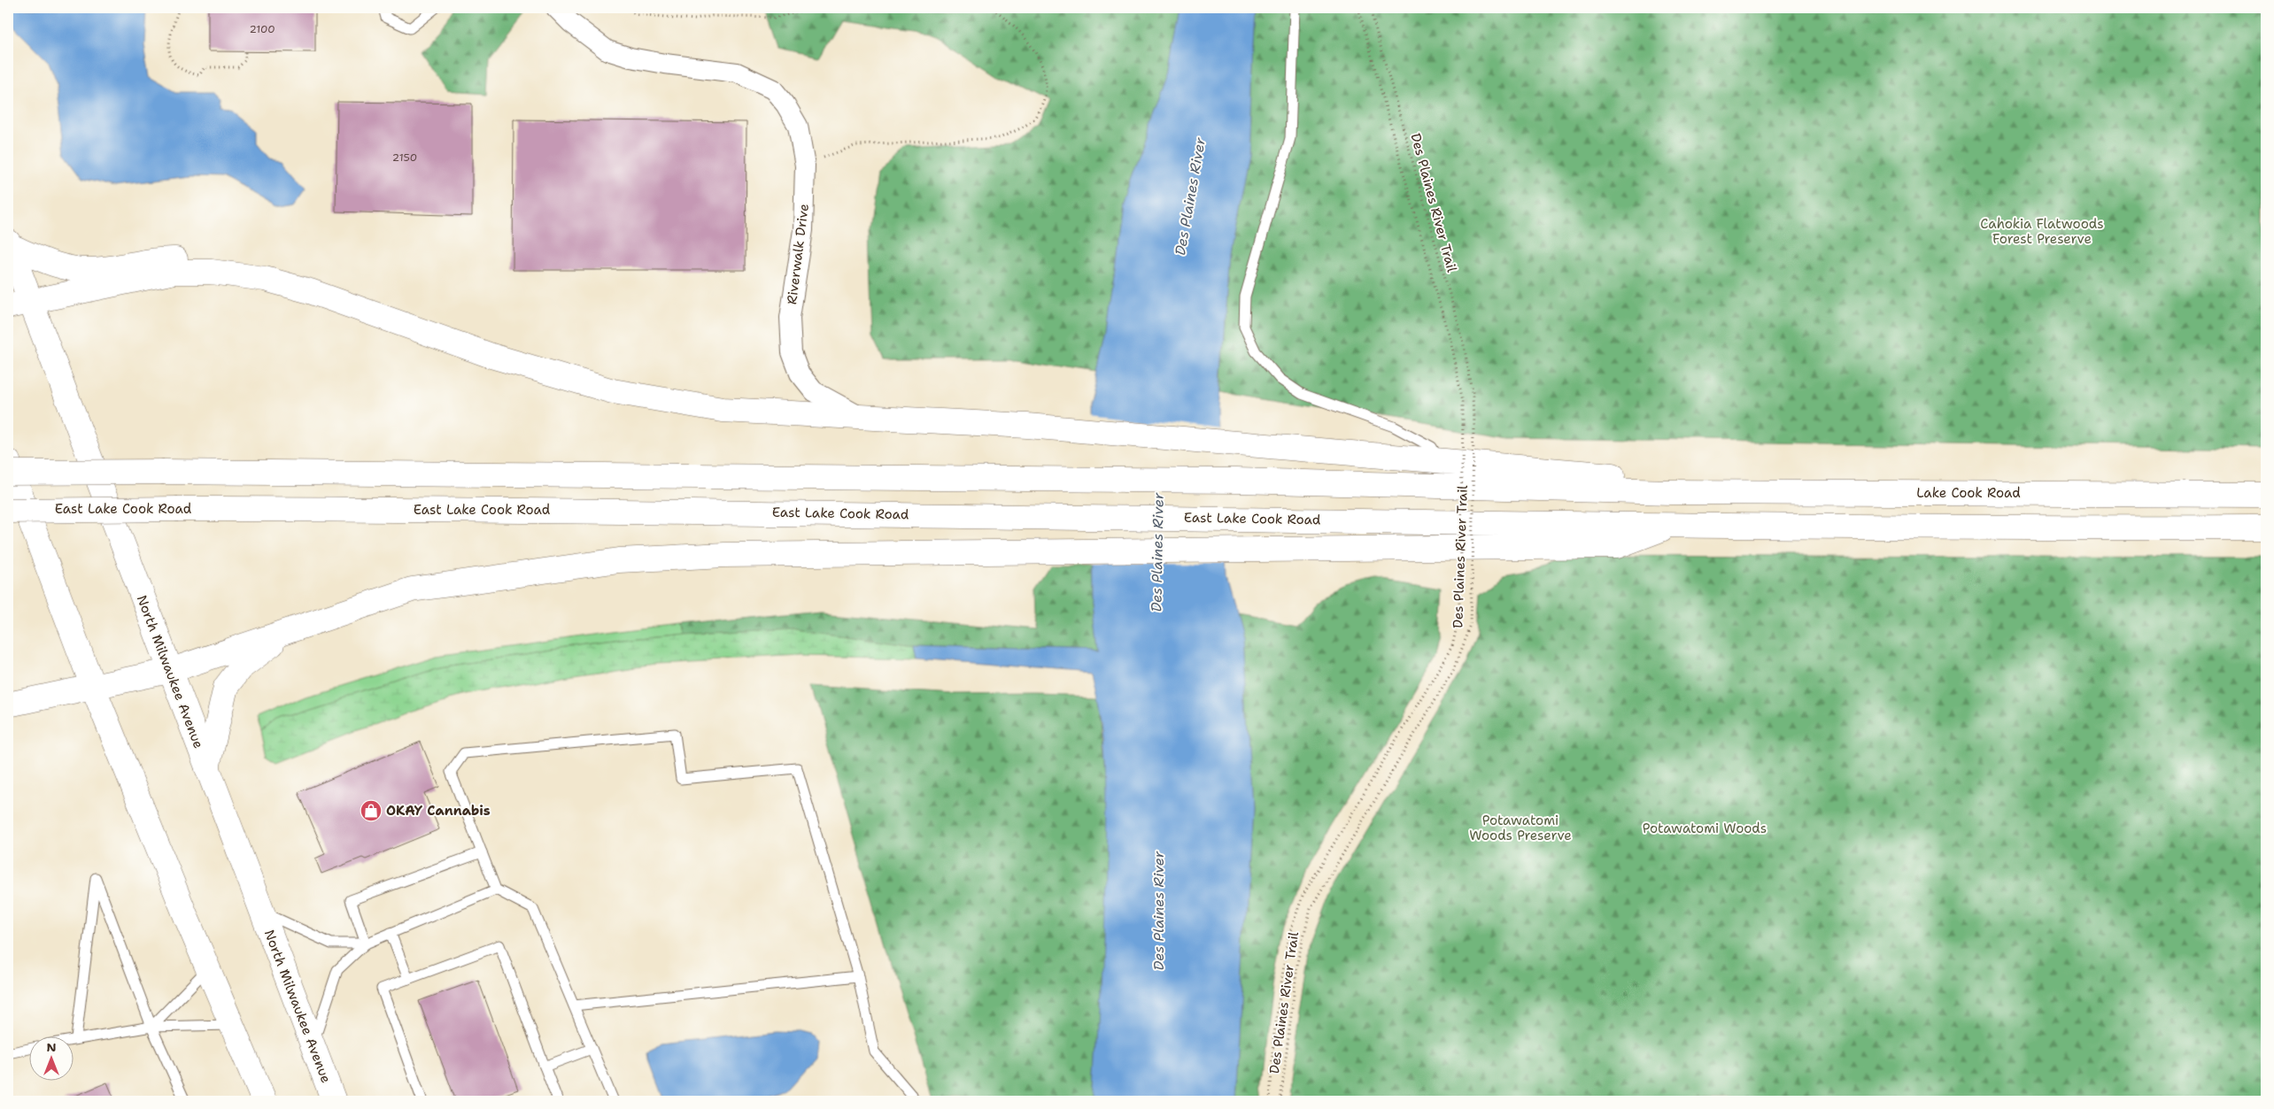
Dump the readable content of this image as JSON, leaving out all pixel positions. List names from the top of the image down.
{
  "streets": {
    "main road": ["Lake Cook Road", "East Lake Cook Road", "North Milwaukee Avenue"],
    "street": ["Riverwalk Drive"],
    "path": ["Des Plaines River Trail"]
  },
  "water": ["Des Plaines River"],
  "parks": ["Cahokia Flatwoods Forest Preserve", "Potawatomi Woods Preserve", "Potawatomi Woods"],
  "places": {
    "shop": ["OKAY Cannabis"]
  },
  "house_numbers": ["2100", "2150"],
  "north": "top"
}
